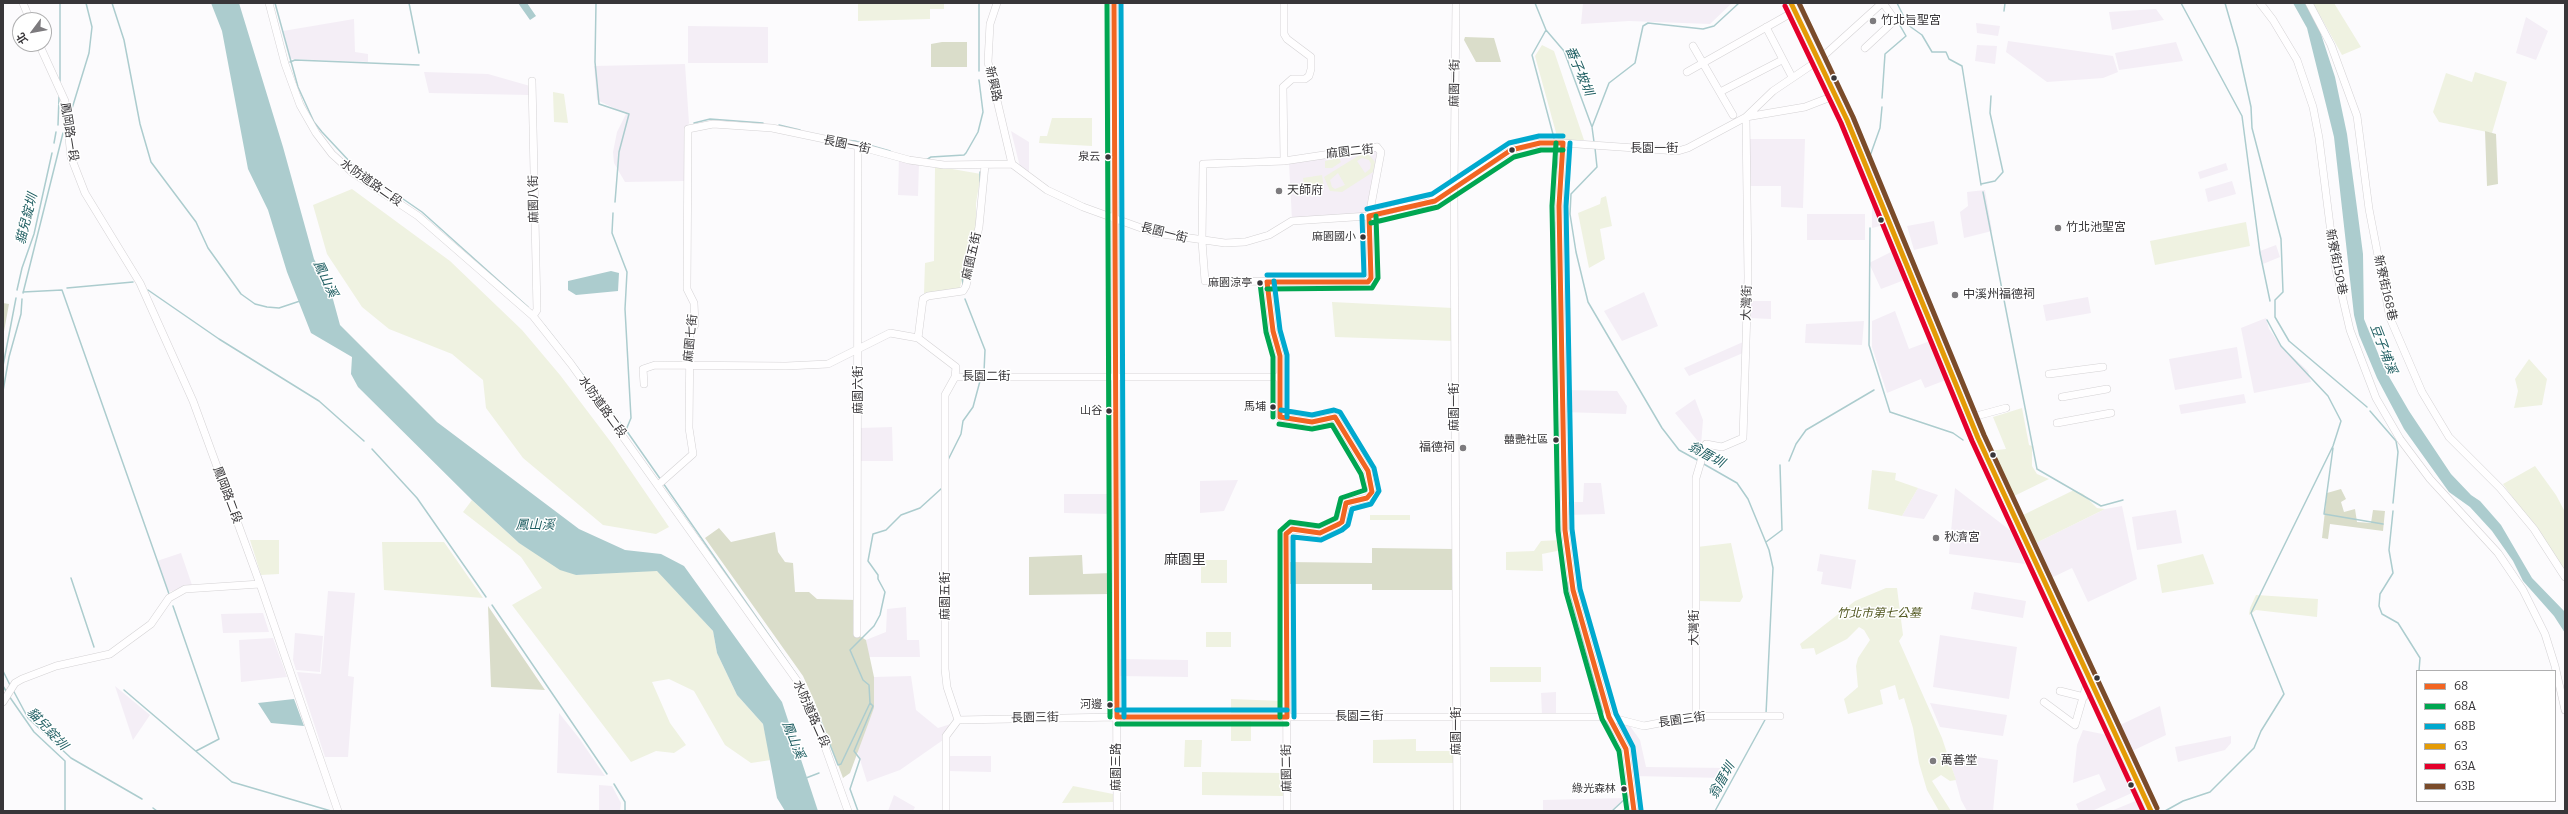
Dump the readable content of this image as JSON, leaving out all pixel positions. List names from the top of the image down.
{
  "streets": {
    "street": [
      "麻園一街",
      "新興路",
      "鳳岡路一段",
      "長園一街",
      "麻園二街",
      "水防道路二段",
      "麻園八街",
      "麻園五街",
      "新寮街150巷",
      "新寮街168巷",
      "大灣街",
      "麻園七街",
      "長園二街",
      "麻園六街",
      "鳳岡路二段",
      "長園三街",
      "麻園三路"
    ]
  },
  "crossings": [
    ["麻園一街", "長園一街"],
    ["麻園一街", "長園三街"],
    ["新興路", "長園一街"],
    ["鳳岡路一段", "鳳岡路二段"],
    ["長園一街", "麻園二街"],
    ["長園一街", "麻園五街"],
    ["長園一街", "大灣街"],
    ["長園一街", "麻園七街"],
    ["長園一街", "麻園六街"],
    ["長園一街", "麻園三路"],
    ["麻園二街", "長園二街"],
    ["麻園二街", "長園三街"],
    ["水防道路二段", "麻園八街"],
    ["水防道路二段", "麻園七街"],
    ["麻園五街", "長園二街"],
    ["麻園五街", "長園三街"],
    ["大灣街", "長園三街"],
    ["麻園七街", "長園二街"],
    ["長園二街", "麻園六街"],
    ["長園二街", "麻園三路"],
    ["長園三街", "麻園三路"]
  ],
  "districts": ["麻園里"],
  "water": [
    "番子坡圳",
    "貓兒錠圳",
    "鳳山溪",
    "豆子埔溪",
    "翁厝圳"
  ],
  "parks": ["竹北市第七公墓"],
  "places": [
    "竹北旨聖宮",
    "泉云",
    "天師府",
    "竹北池聖宮",
    "麻園國小",
    "麻園涼亭",
    "中溪州福德祠",
    "馬埔",
    "山谷",
    "囍艷社區",
    "福德祠",
    "秋濟宮",
    "河邊",
    "萬善堂",
    "綠光森林"
  ],
  "lines": [
    "transit line 68",
    "transit line 68A",
    "transit line 68B",
    "transit line 63",
    "transit line 63B",
    "transit line 63A"
  ],
  "legend": [
    "68",
    "68A",
    "68B",
    "63",
    "63A",
    "63B"
  ],
  "north": "bottom left"
}
